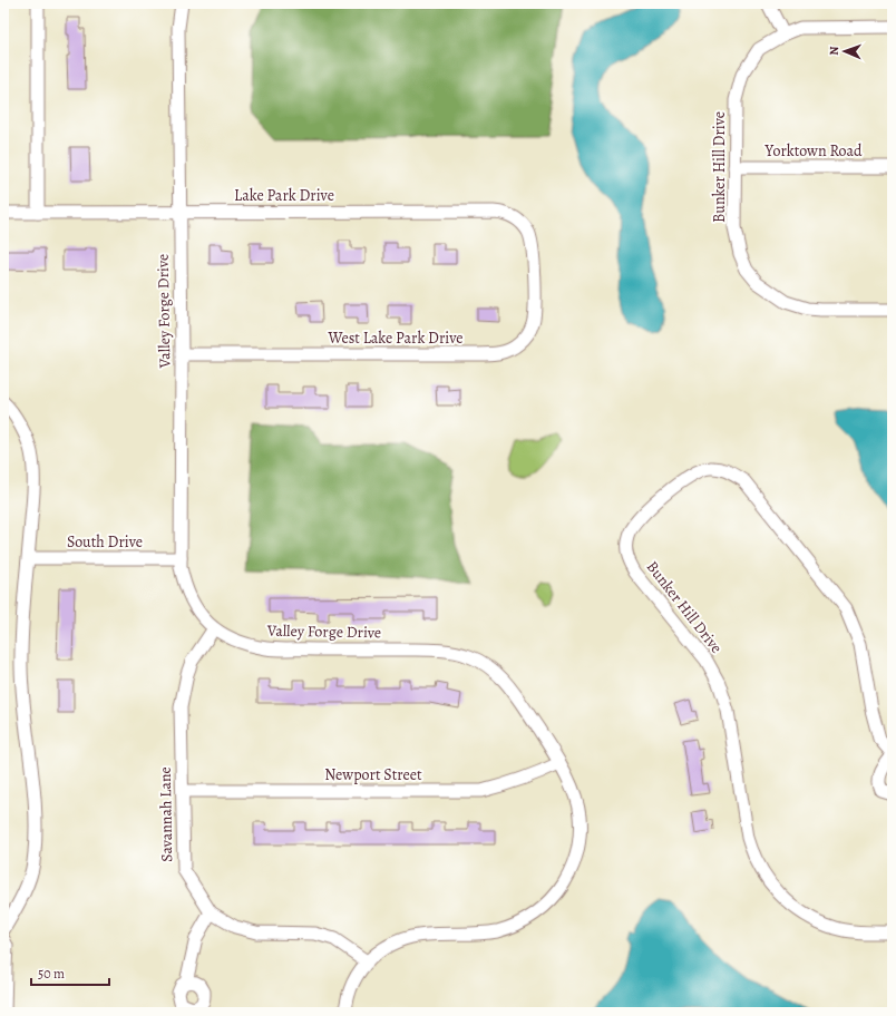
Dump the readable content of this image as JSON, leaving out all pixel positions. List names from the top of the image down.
{
  "streets": {
    "street": [
      "Yorktown Road",
      "Bunker Hill Drive",
      "Lake Park Drive",
      "Valley Forge Drive",
      "West Lake Park Drive",
      "South Drive",
      "Newport Street",
      "Savannah Lane"
    ]
  },
  "crossings": [
    ["Yorktown Road", "Bunker Hill Drive"],
    ["Lake Park Drive", "Valley Forge Drive"],
    ["Lake Park Drive", "West Lake Park Drive"],
    ["Valley Forge Drive", "West Lake Park Drive"],
    ["Valley Forge Drive", "South Drive"],
    ["Valley Forge Drive", "Newport Street"],
    ["Valley Forge Drive", "Savannah Lane"],
    ["Newport Street", "Savannah Lane"]
  ],
  "scale_bar": "50 m",
  "north": "left"
}
